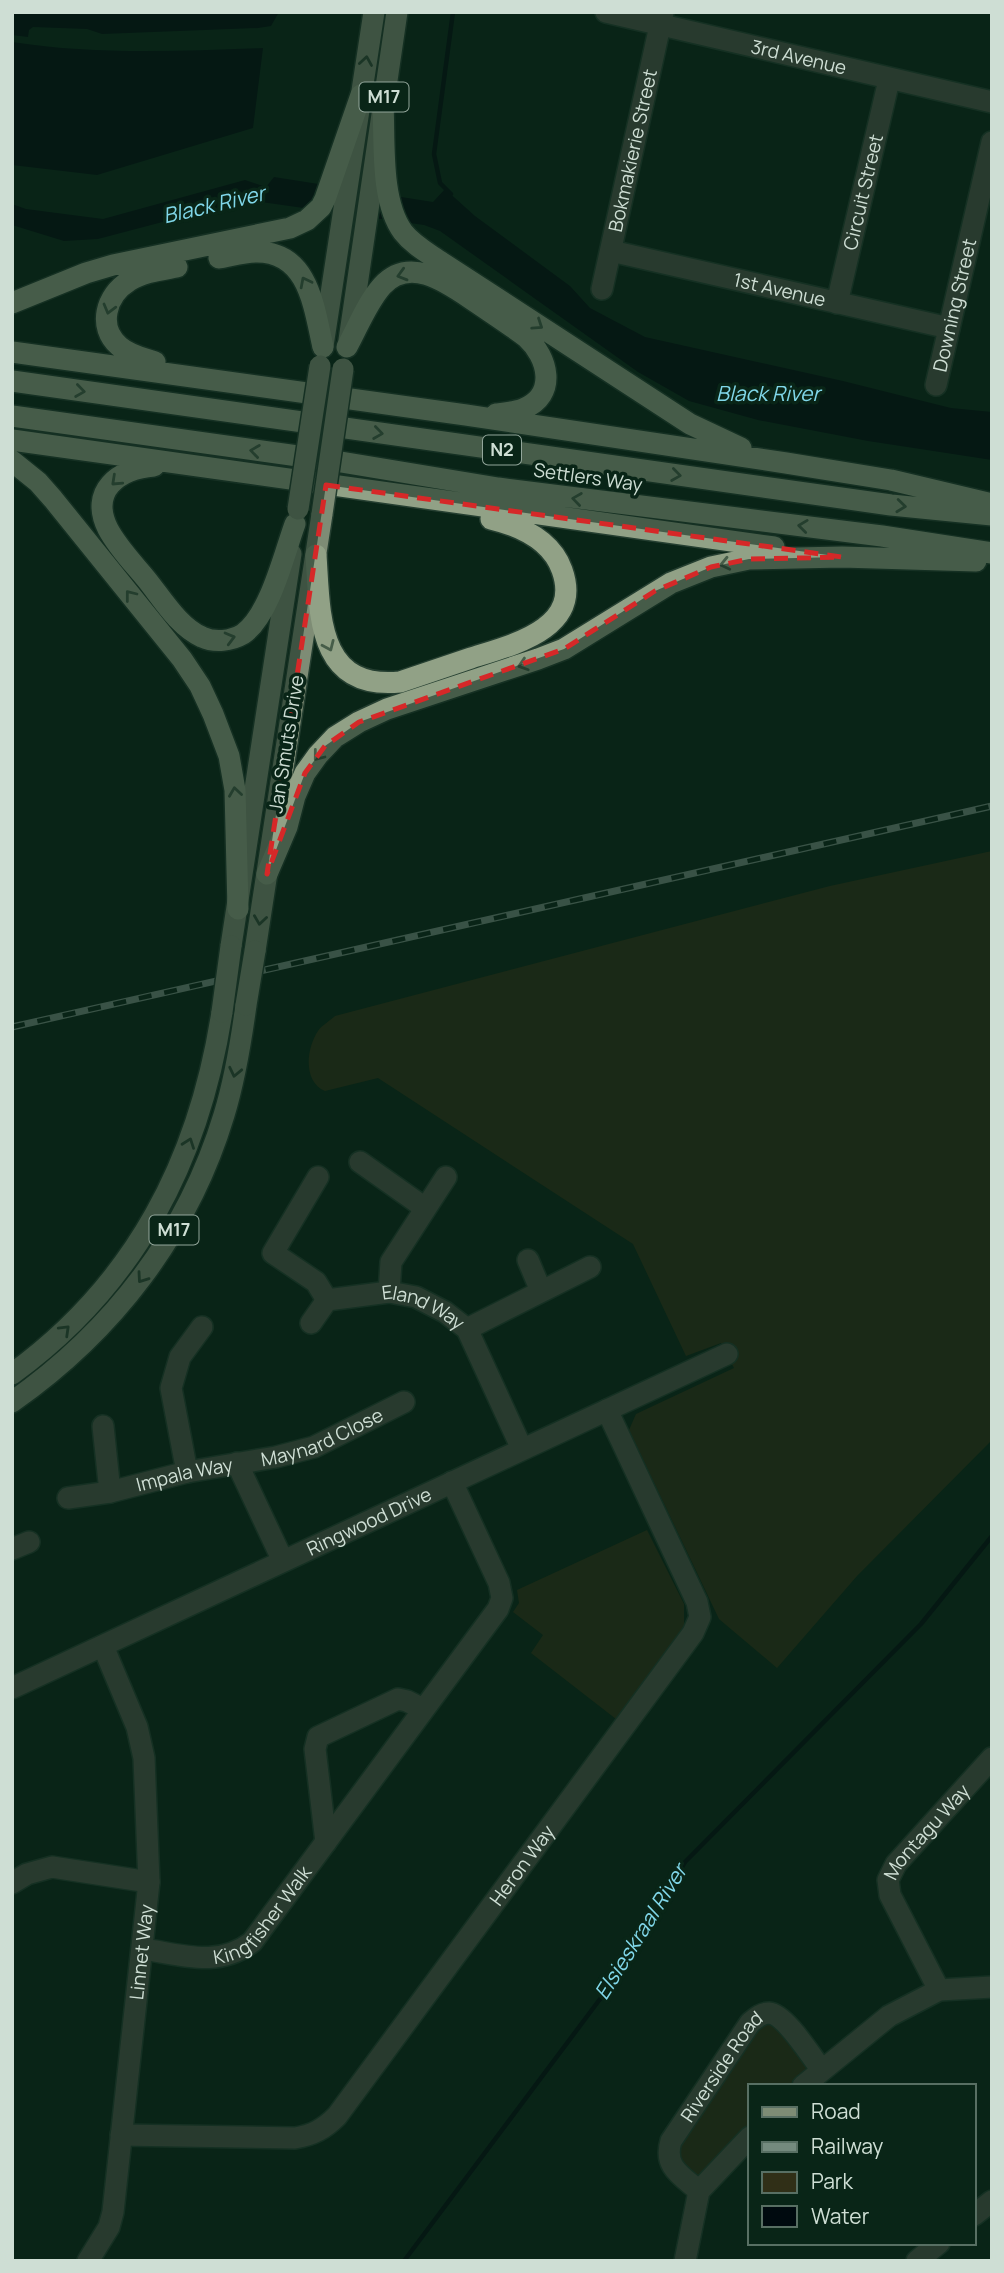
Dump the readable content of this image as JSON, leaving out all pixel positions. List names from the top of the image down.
{
  "streets": {
    "highway": ["N2", "Settlers Way"],
    "main road": ["M17", "Jan Smuts Drive"],
    "street": [
      "3rd Avenue",
      "Bokmakierie Street",
      "Circuit Street",
      "1st Avenue",
      "Downing Street",
      "Eland Way",
      "Maynard Close",
      "Impala Way",
      "Ringwood Drive",
      "Montagu Way",
      "Heron Way",
      "Kingfisher Walk",
      "Linnet Way",
      "Riverside Road"
    ]
  },
  "crossings": [
    ["3rd Avenue", "Bokmakierie Street"],
    ["3rd Avenue", "Circuit Street"],
    ["Bokmakierie Street", "1st Avenue"],
    ["Circuit Street", "1st Avenue"],
    ["1st Avenue", "Downing Street"],
    ["Eland Way", "Ringwood Drive"],
    ["Maynard Close", "Impala Way"],
    ["Impala Way", "Ringwood Drive"],
    ["Ringwood Drive", "Heron Way"],
    ["Ringwood Drive", "Kingfisher Walk"],
    ["Ringwood Drive", "Linnet Way"],
    ["Heron Way", "Linnet Way"],
    ["Kingfisher Walk", "Linnet Way"]
  ],
  "water": ["Black River", "Elsieskraal River"],
  "legend": [
    "Road",
    "Railway",
    "Park",
    "Water"
  ]
}
